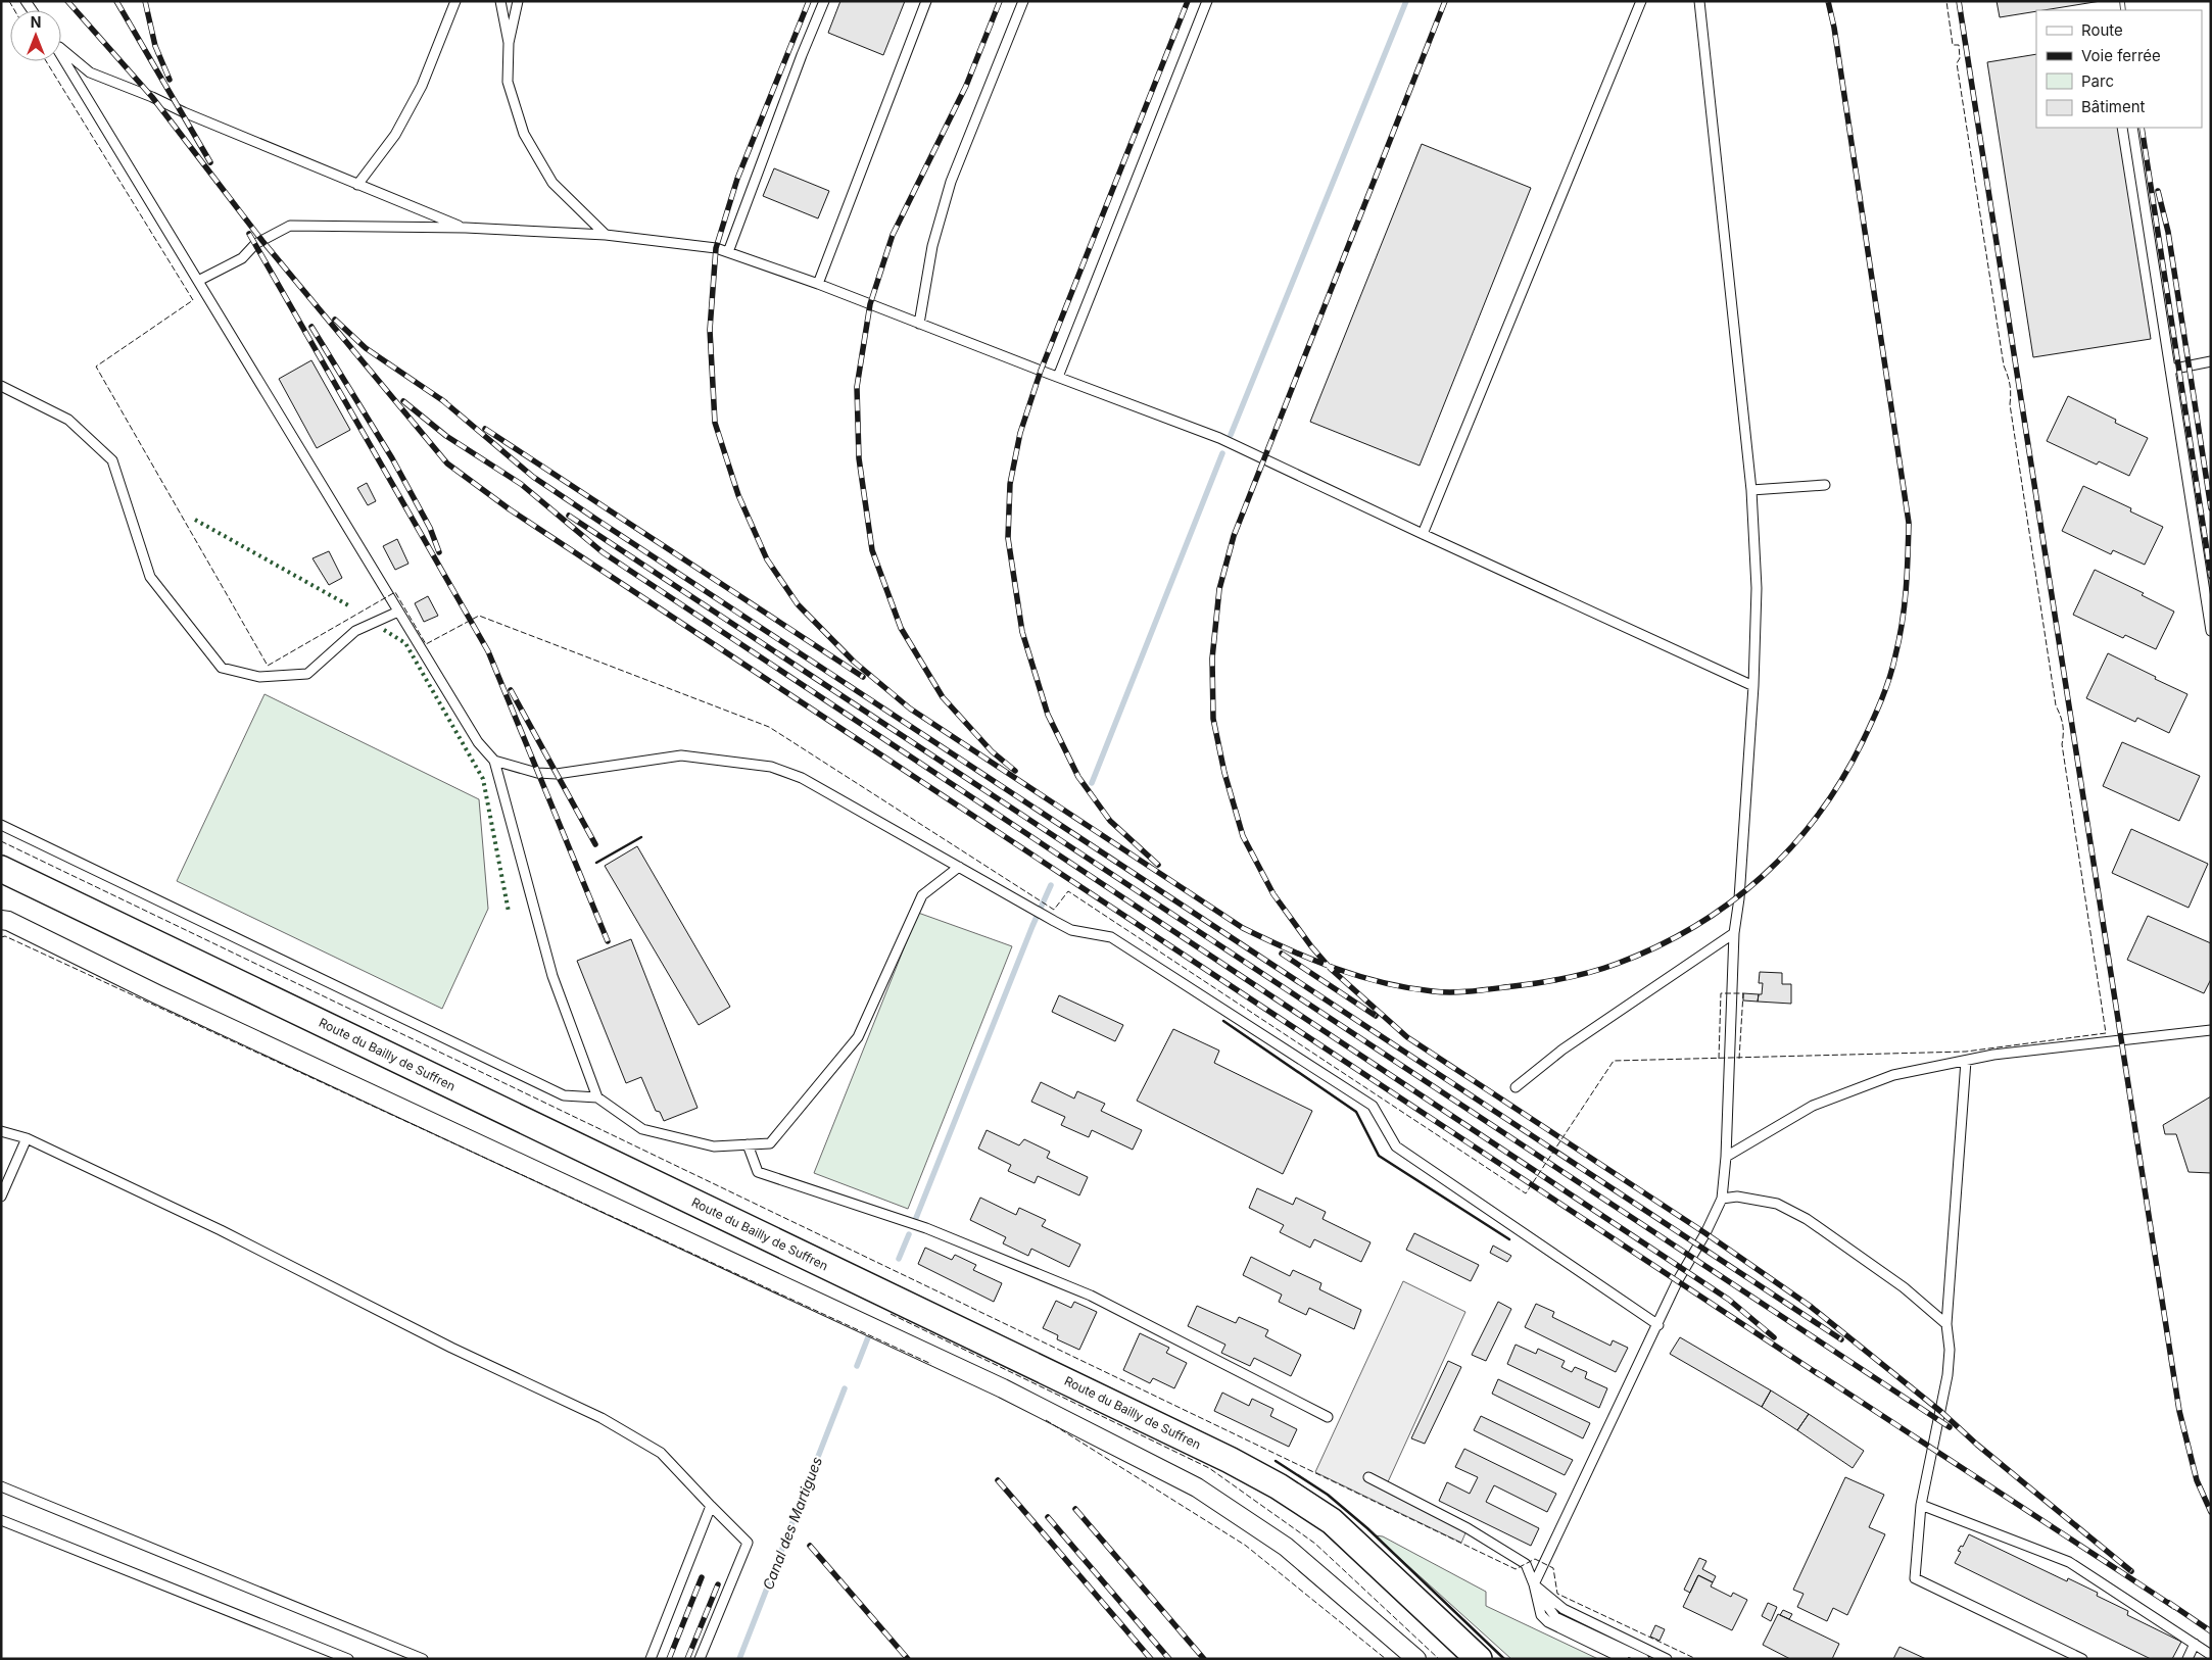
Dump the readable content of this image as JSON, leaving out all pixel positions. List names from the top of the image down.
{
  "streets": {
    "main road": ["Route du Bailly de Suffren"]
  },
  "water": ["Canal des Martigues"],
  "legend": [
    "Route",
    "Voie ferrée",
    "Parc",
    "Bâtiment"
  ],
  "north": "top"
}
